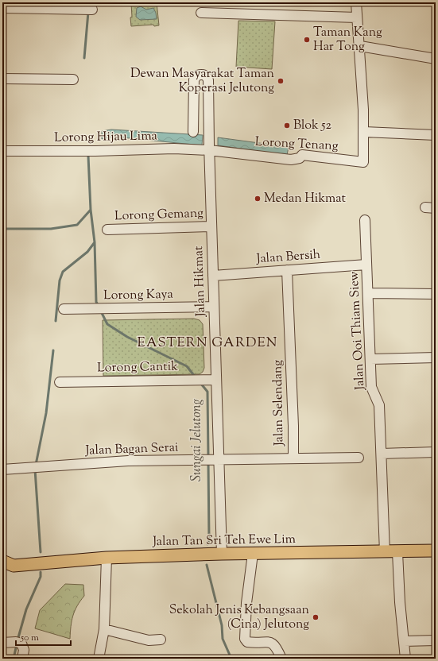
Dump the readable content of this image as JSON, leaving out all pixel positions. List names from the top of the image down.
{
  "streets": {
    "main road": ["Jalan Tan Sri Teh Ewe Lim"],
    "street": [
      "Lorong Hijau Lima",
      "Lorong Tenang",
      "Lorong Gemang",
      "Jalan Bersih",
      "Jalan Hikmat",
      "Lorong Kaya",
      "Jalan Ooi Thiam Siew",
      "Lorong Cantik",
      "Jalan Selendang",
      "Jalan Bagan Serai"
    ]
  },
  "crossings": [
    ["Lorong Hijau Lima", "Lorong Tenang"],
    ["Lorong Hijau Lima", "Jalan Hikmat"],
    ["Lorong Tenang", "Jalan Hikmat"],
    ["Lorong Gemang", "Jalan Hikmat"],
    ["Jalan Bersih", "Jalan Hikmat"],
    ["Jalan Bersih", "Jalan Ooi Thiam Siew"],
    ["Jalan Bersih", "Jalan Selendang"],
    ["Jalan Hikmat", "Lorong Kaya"],
    ["Jalan Hikmat", "Lorong Cantik"],
    ["Jalan Hikmat", "Jalan Bagan Serai"],
    ["Jalan Hikmat", "Jalan Tan Sri Teh Ewe Lim"],
    ["Jalan Ooi Thiam Siew", "Jalan Tan Sri Teh Ewe Lim"],
    ["Jalan Selendang", "Jalan Bagan Serai"]
  ],
  "districts": ["EASTERN GARDEN"],
  "water": ["Sungai Jelutong"],
  "places": [
    "Taman Kang Har Tong",
    "Dewan Masyarakat Taman Koperasi Jelutong",
    "Blok 52",
    "Medan Hikmat",
    "Sekolah Jenis Kebangsaan (Cina) Jelutong"
  ],
  "scale_bar": "50 m"
}
